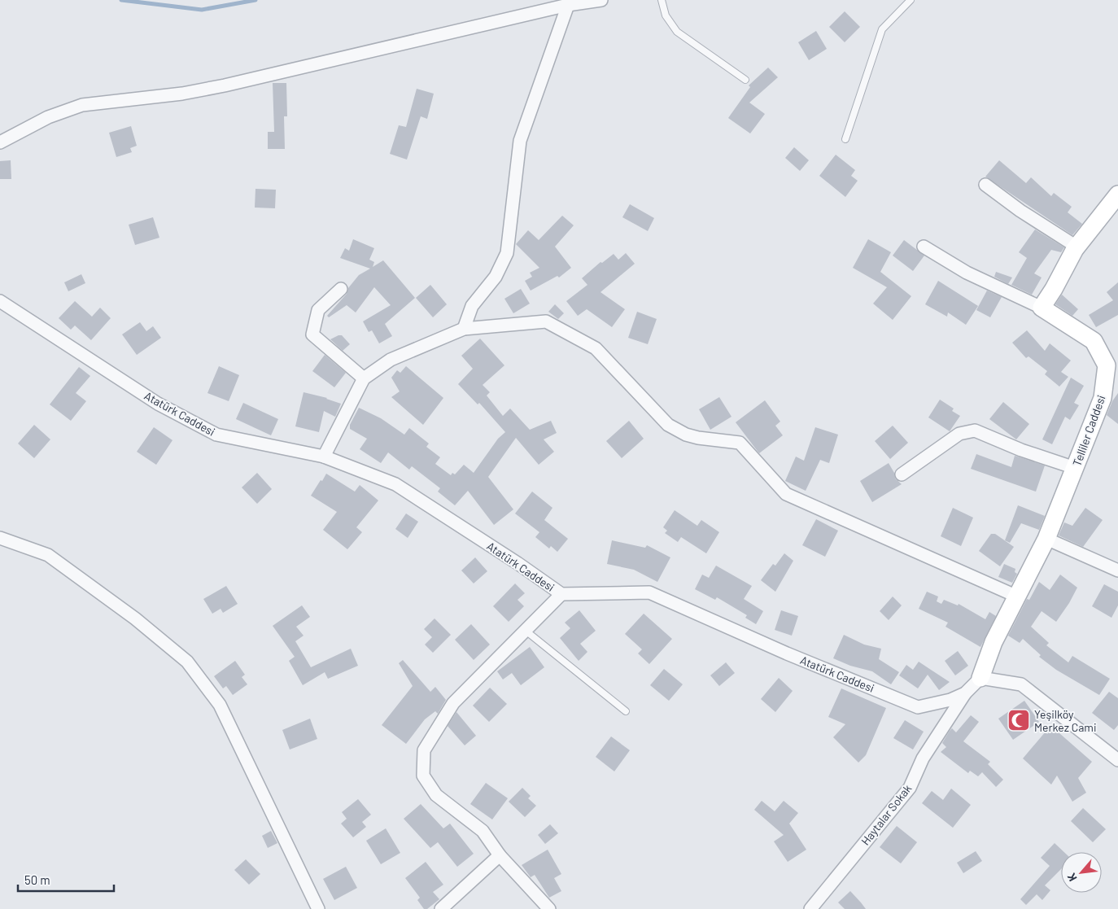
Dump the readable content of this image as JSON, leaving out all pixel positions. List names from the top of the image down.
{
  "streets": {
    "street": ["Atatürk Caddesi", "Telliler Caddesi", "Haytalar Sokak"]
  },
  "crossings": [
    ["Atatürk Caddesi", "Telliler Caddesi"],
    ["Atatürk Caddesi", "Haytalar Sokak"]
  ],
  "places": {
    "mosque": ["Yeşilköy Merkez Cami"]
  },
  "scale_bar": "50 m",
  "north": "bottom left"
}
